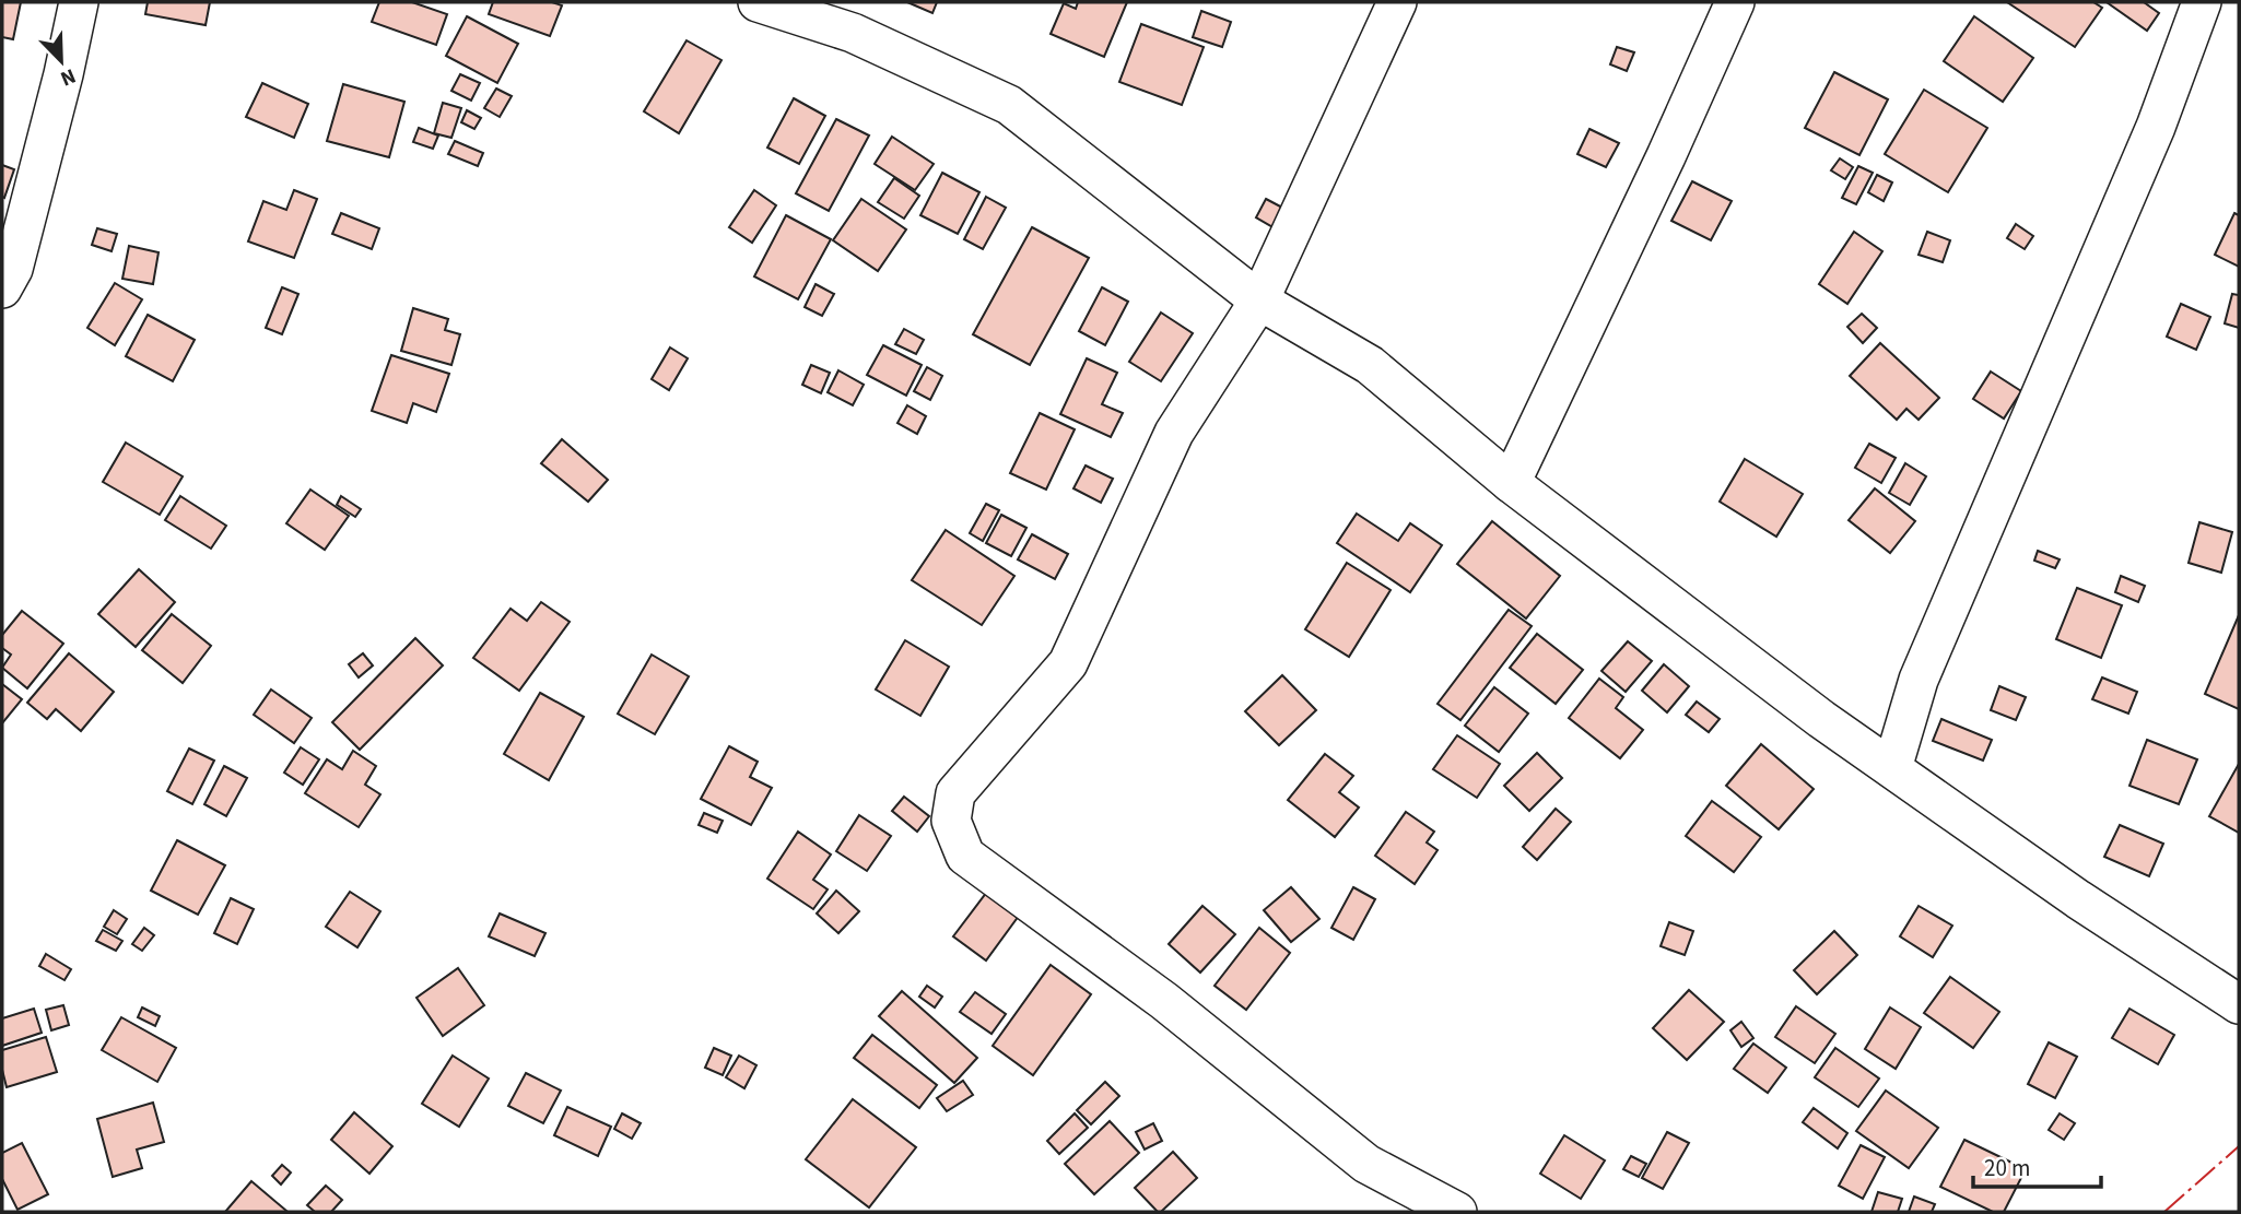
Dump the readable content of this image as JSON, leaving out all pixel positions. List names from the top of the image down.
{
  "scale_bar": "20 m",
  "north": "bottom right"
}
